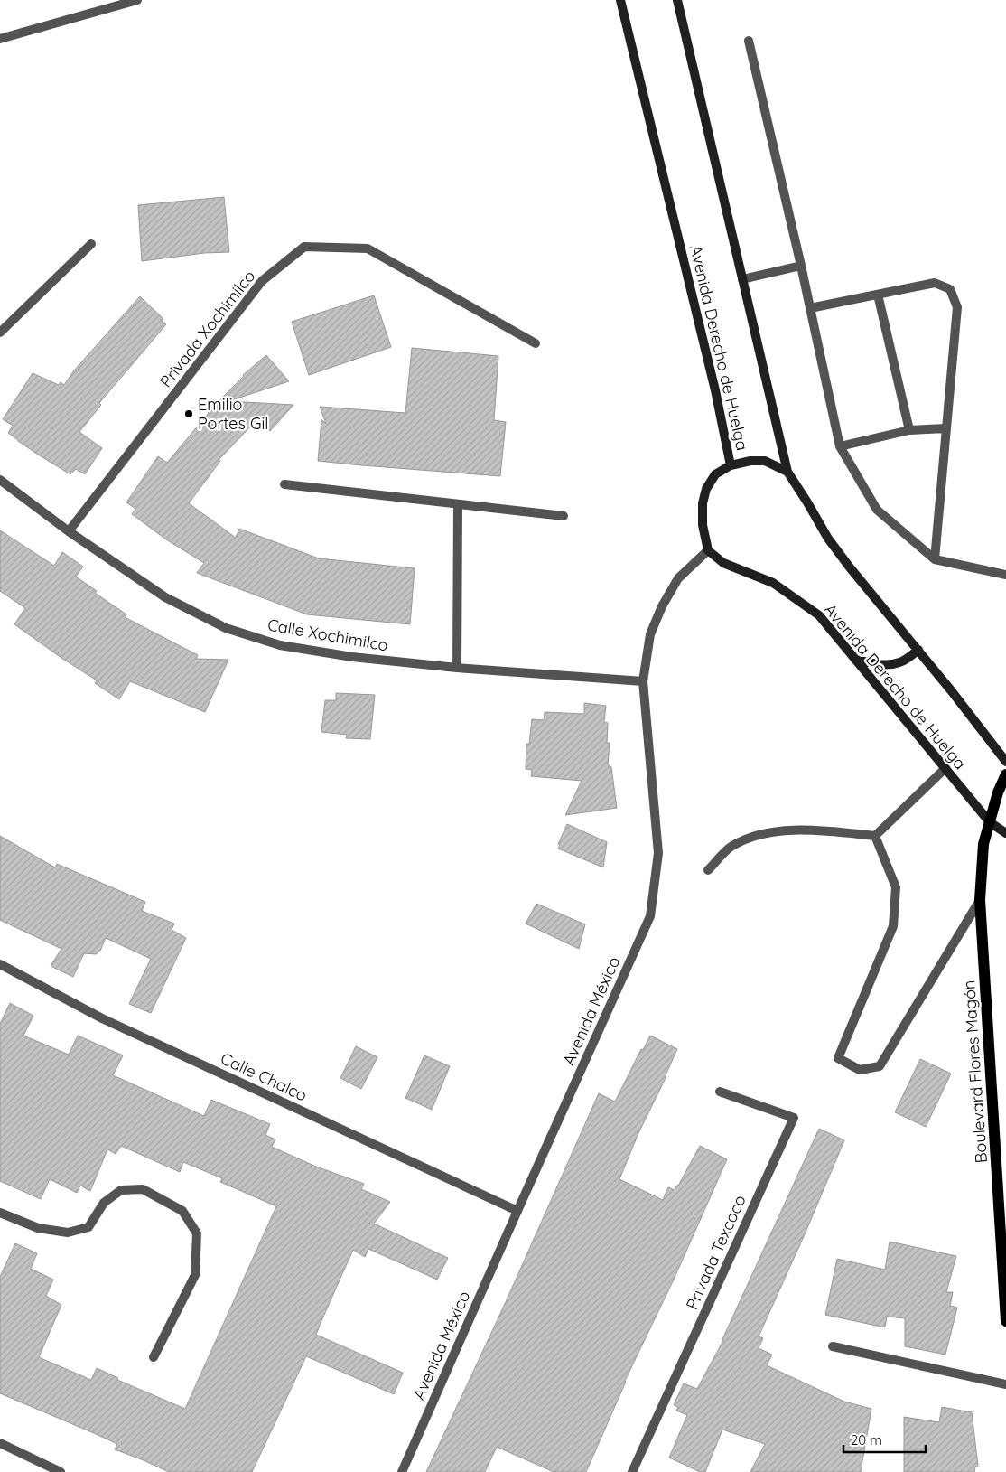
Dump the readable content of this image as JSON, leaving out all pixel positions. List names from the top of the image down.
{
  "streets": {
    "main road": ["Avenida Derecho de Huelga", "Boulevard Flores Magón"],
    "street": [
      "Privada Xochimilco",
      "Calle Xochimilco",
      "Avenida México",
      "Calle Chalco",
      "Privada Texcoco"
    ]
  },
  "crossings": [
    ["Privada Xochimilco", "Calle Xochimilco"],
    ["Avenida Derecho de Huelga", "Avenida México"],
    ["Avenida Derecho de Huelga", "Boulevard Flores Magón"],
    ["Calle Xochimilco", "Avenida México"],
    ["Avenida México", "Calle Chalco"]
  ],
  "places": ["Emilio Portes Gil"],
  "scale_bar": "20 m"
}
